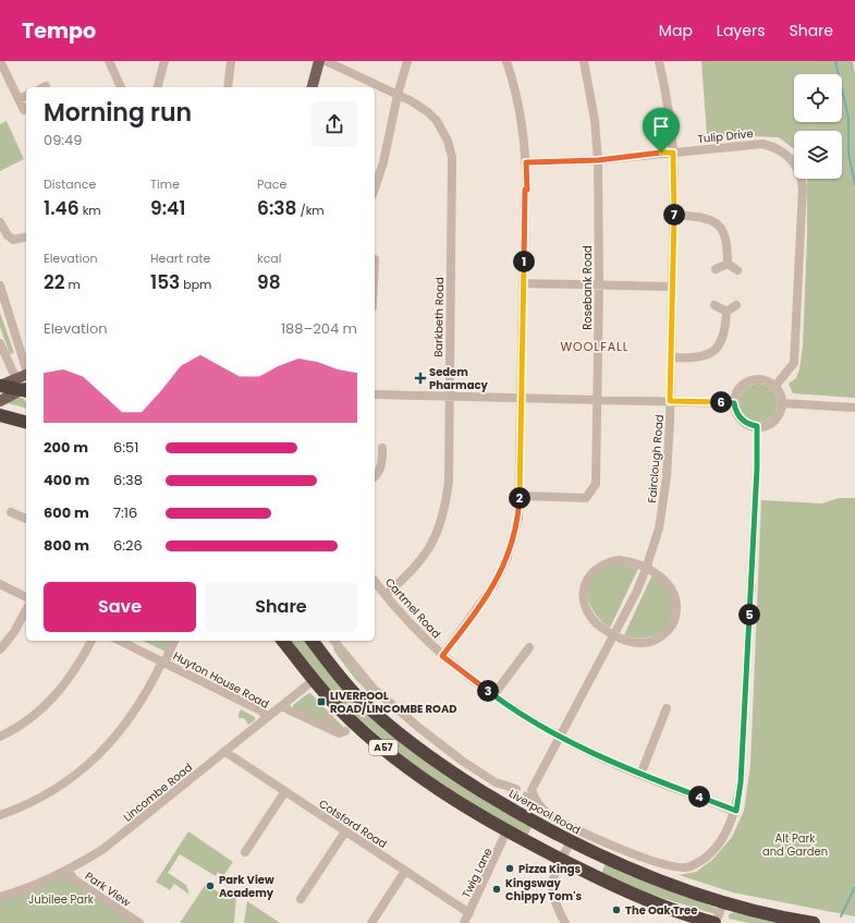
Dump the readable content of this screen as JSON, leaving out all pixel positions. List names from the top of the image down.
{
  "streets": {
    "highway": ["A57", "Liverpool Road"],
    "street": [
      "Tulip Drive",
      "Rosebank Road",
      "Barkbeth Road",
      "Fairclough Road",
      "Cartmel Road",
      "Huyton House Road",
      "Lincombe Road",
      "Cotsford Road",
      "Twig Lane",
      "Park View"
    ]
  },
  "crossings": [
    ["Tulip Drive", "Rosebank Road"],
    ["Tulip Drive", "Fairclough Road"],
    ["Tulip Drive", "Liverpool Road"],
    ["Barkbeth Road", "Cartmel Road"],
    ["Fairclough Road", "Cartmel Road"],
    ["Fairclough Road", "Liverpool Road"],
    ["Cartmel Road", "Liverpool Road"],
    ["Huyton House Road", "Lincombe Road"],
    ["A57", "Lincombe Road"],
    ["A57", "Twig Lane"],
    ["Lincombe Road", "Cotsford Road"],
    ["Lincombe Road", "Park View"],
    ["Cotsford Road", "Twig Lane"]
  ],
  "districts": ["WOOLFALL"],
  "parks": ["Alt Park and Garden", "Jubilee Park"],
  "places": {
    "health": ["Sedem Pharmacy"],
    "transit": ["LIVERPOOL ROAD/LINCOMBE ROAD"],
    "other": [
      "Pizza Kings",
      "Park View Academy",
      "Kingsway Chippy Tom's",
      "The Oak Tree"
    ]
  },
  "page": {
    "header": "Tempo",
    "nav": ["Map", "Layers", "Share"],
    "heading": ["Morning run", "09:49"],
    "stats": [
      ["Distance", "1.46 km"],
      ["Time", "9:41"],
      ["Pace", "6:38 /km"],
      ["Elevation", "22 m"],
      ["Heart rate", "153 bpm"],
      ["kcal", "98"]
    ],
    "pins": [
      "7",
      "1",
      "6",
      "2",
      "5",
      "3",
      "4"
    ],
    "chart": ["Elevation", "188–204 m"],
    "list": [
      {
        "name": "200 m",
        "note": "6:51"
      },
      {
        "name": "400 m",
        "note": "6:38"
      },
      {
        "name": "600 m",
        "note": "7:16"
      },
      {
        "name": "800 m",
        "note": "6:26"
      }
    ],
    "buttons": ["Save", "Share"]
  }
}
